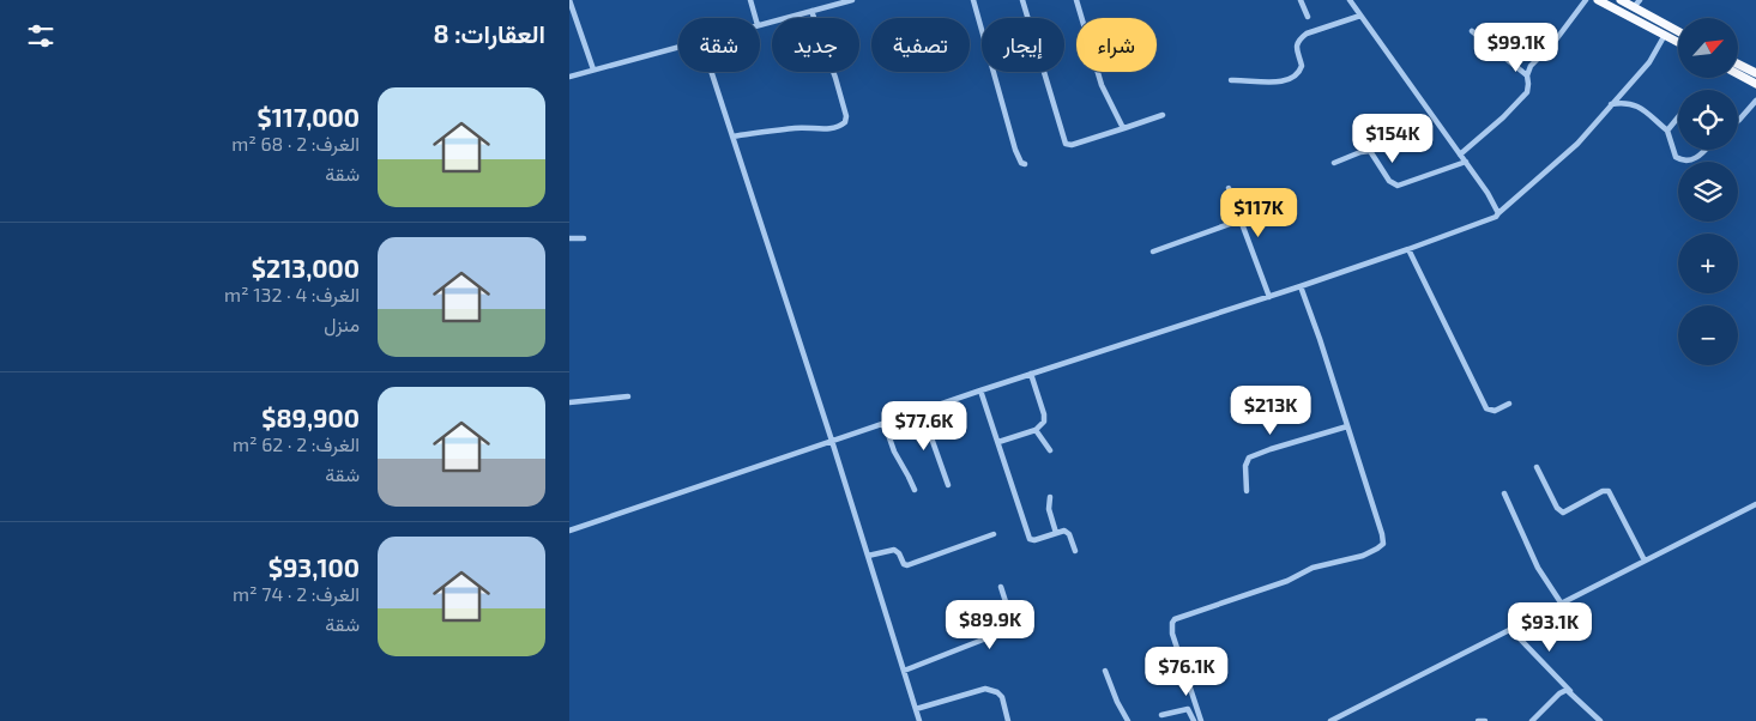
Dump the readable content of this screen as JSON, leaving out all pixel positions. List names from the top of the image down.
{
  "north": "top right",
  "page": {
    "heading": "العقارات: 8",
    "map_buttons": ["+", "−"],
    "chip": [
      "شراء",
      "إيجار",
      "تصفية",
      "جديد",
      "شقة"
    ],
    "price": [
      "$99.1K",
      "$154K",
      "$117K",
      "$213K",
      "$77.6K",
      "$89.9K",
      "$93.1K",
      "$76.1K"
    ],
    "list": [
      {
        "name": "$117,000",
        "note": "الغرف: 2 · 68 m² · شقة"
      },
      {
        "name": "$213,000",
        "note": "الغرف: 4 · 132 m² · منزل"
      },
      {
        "name": "$89,900",
        "note": "الغرف: 2 · 62 m² · شقة"
      },
      {
        "name": "$93,100",
        "note": "الغرف: 2 · 74 m² · شقة"
      }
    ]
  }
}
